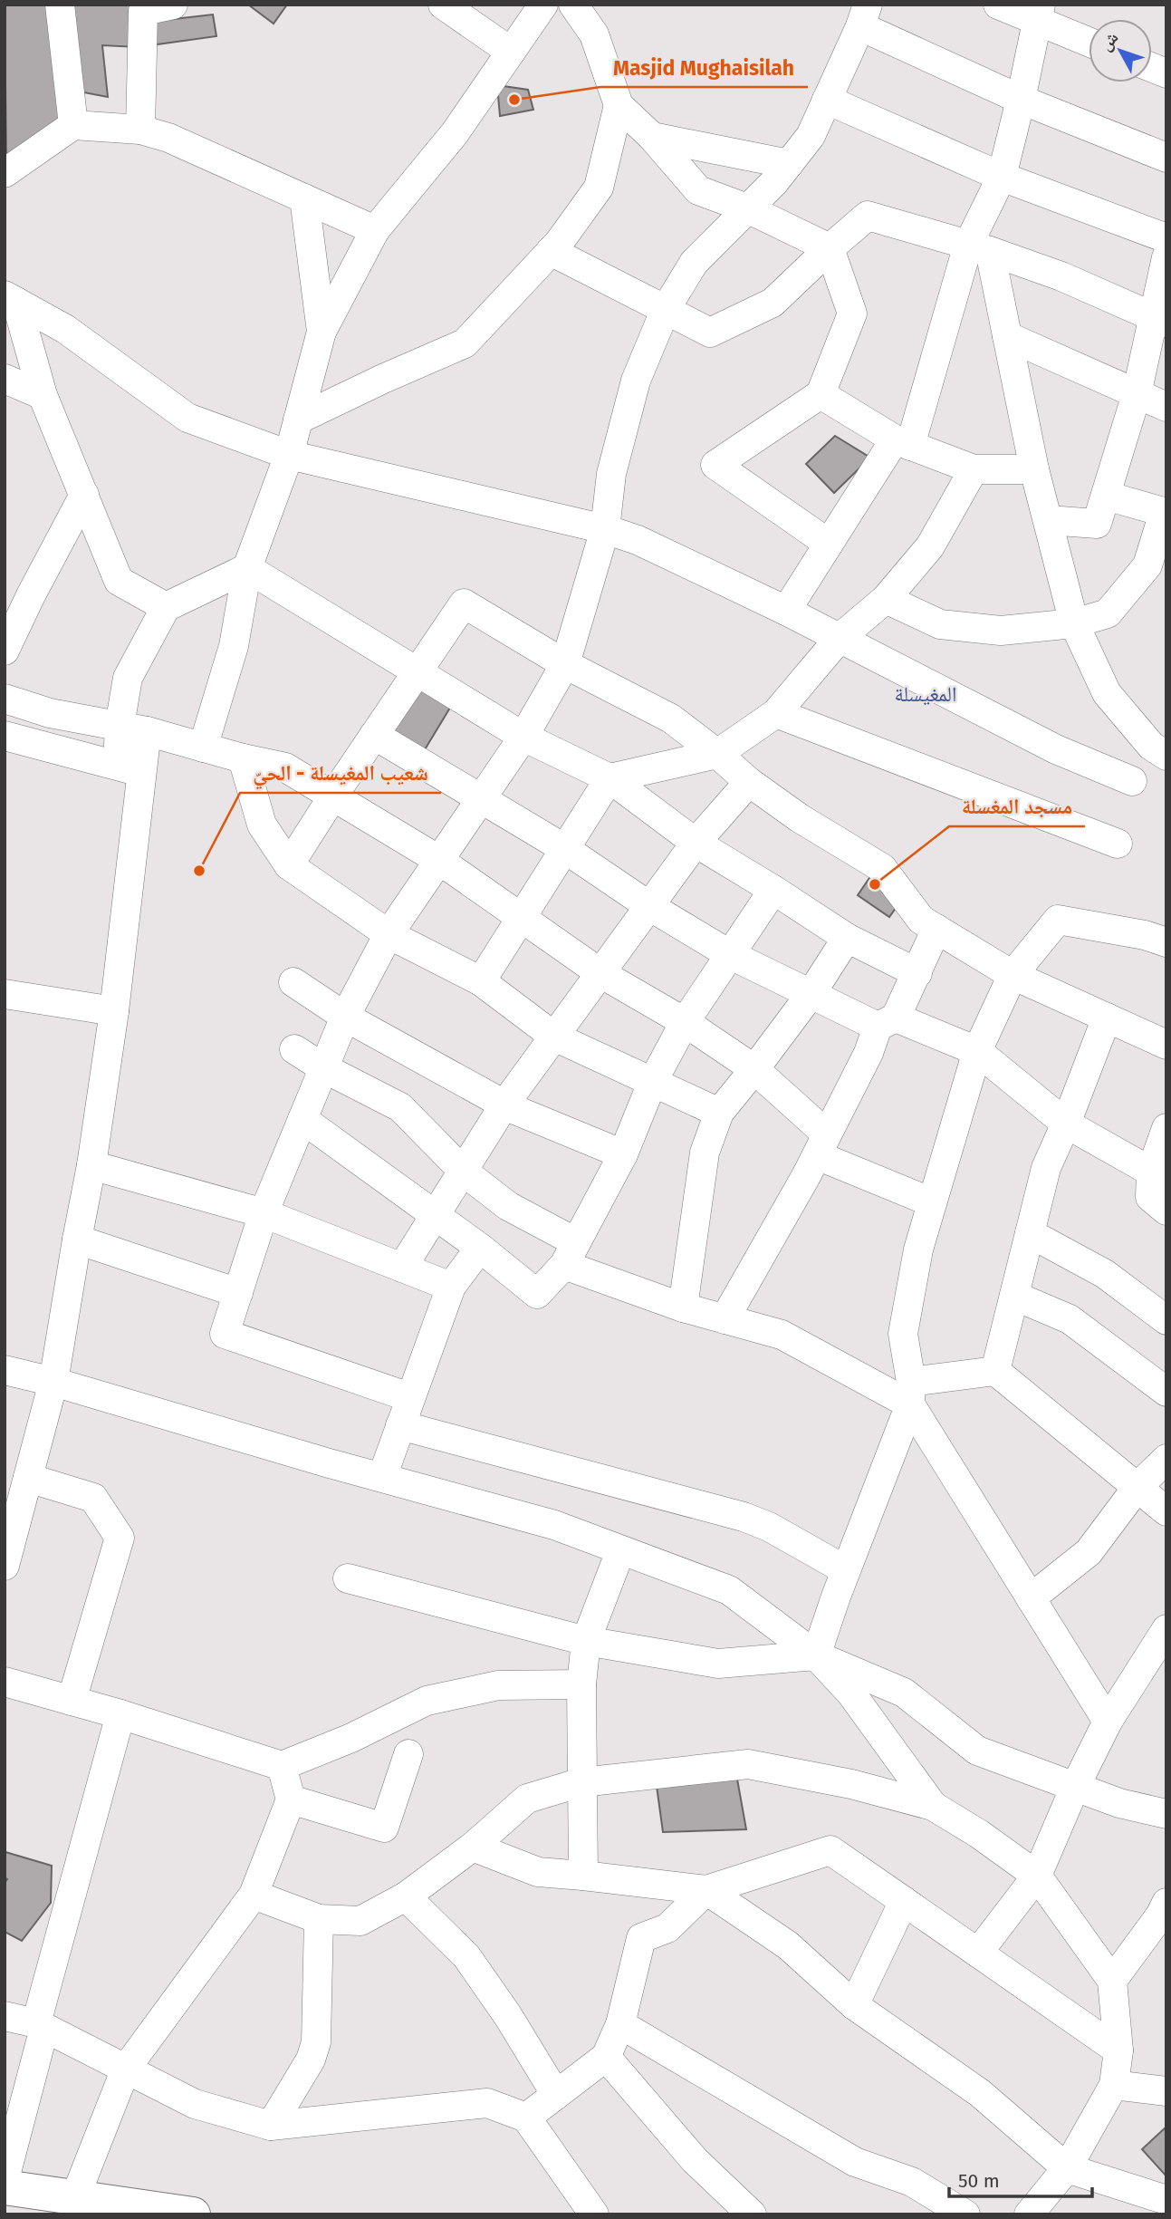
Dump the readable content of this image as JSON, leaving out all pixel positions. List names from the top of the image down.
{
  "districts": ["المغيسلة"],
  "places": ["Masjid Mughaisilah", "شعيب المغيسلة - الحيّ", "مسجد المغسلة"],
  "scale_bar": "50 m",
  "north": "top left"
}
